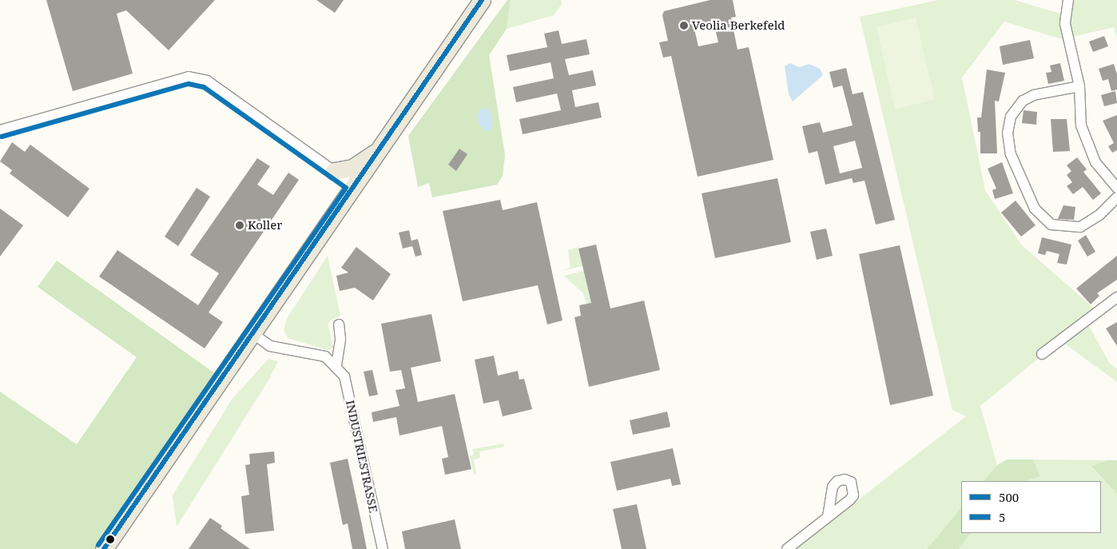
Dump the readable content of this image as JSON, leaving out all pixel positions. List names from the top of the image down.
{
  "streets": {
    "street": ["INDUSTRIESTRASSE"]
  },
  "places": ["Veolia Berkefeld", "Koller"],
  "lines": ["transit line 500", "transit line 5"],
  "legend": ["500", "5"]
}
